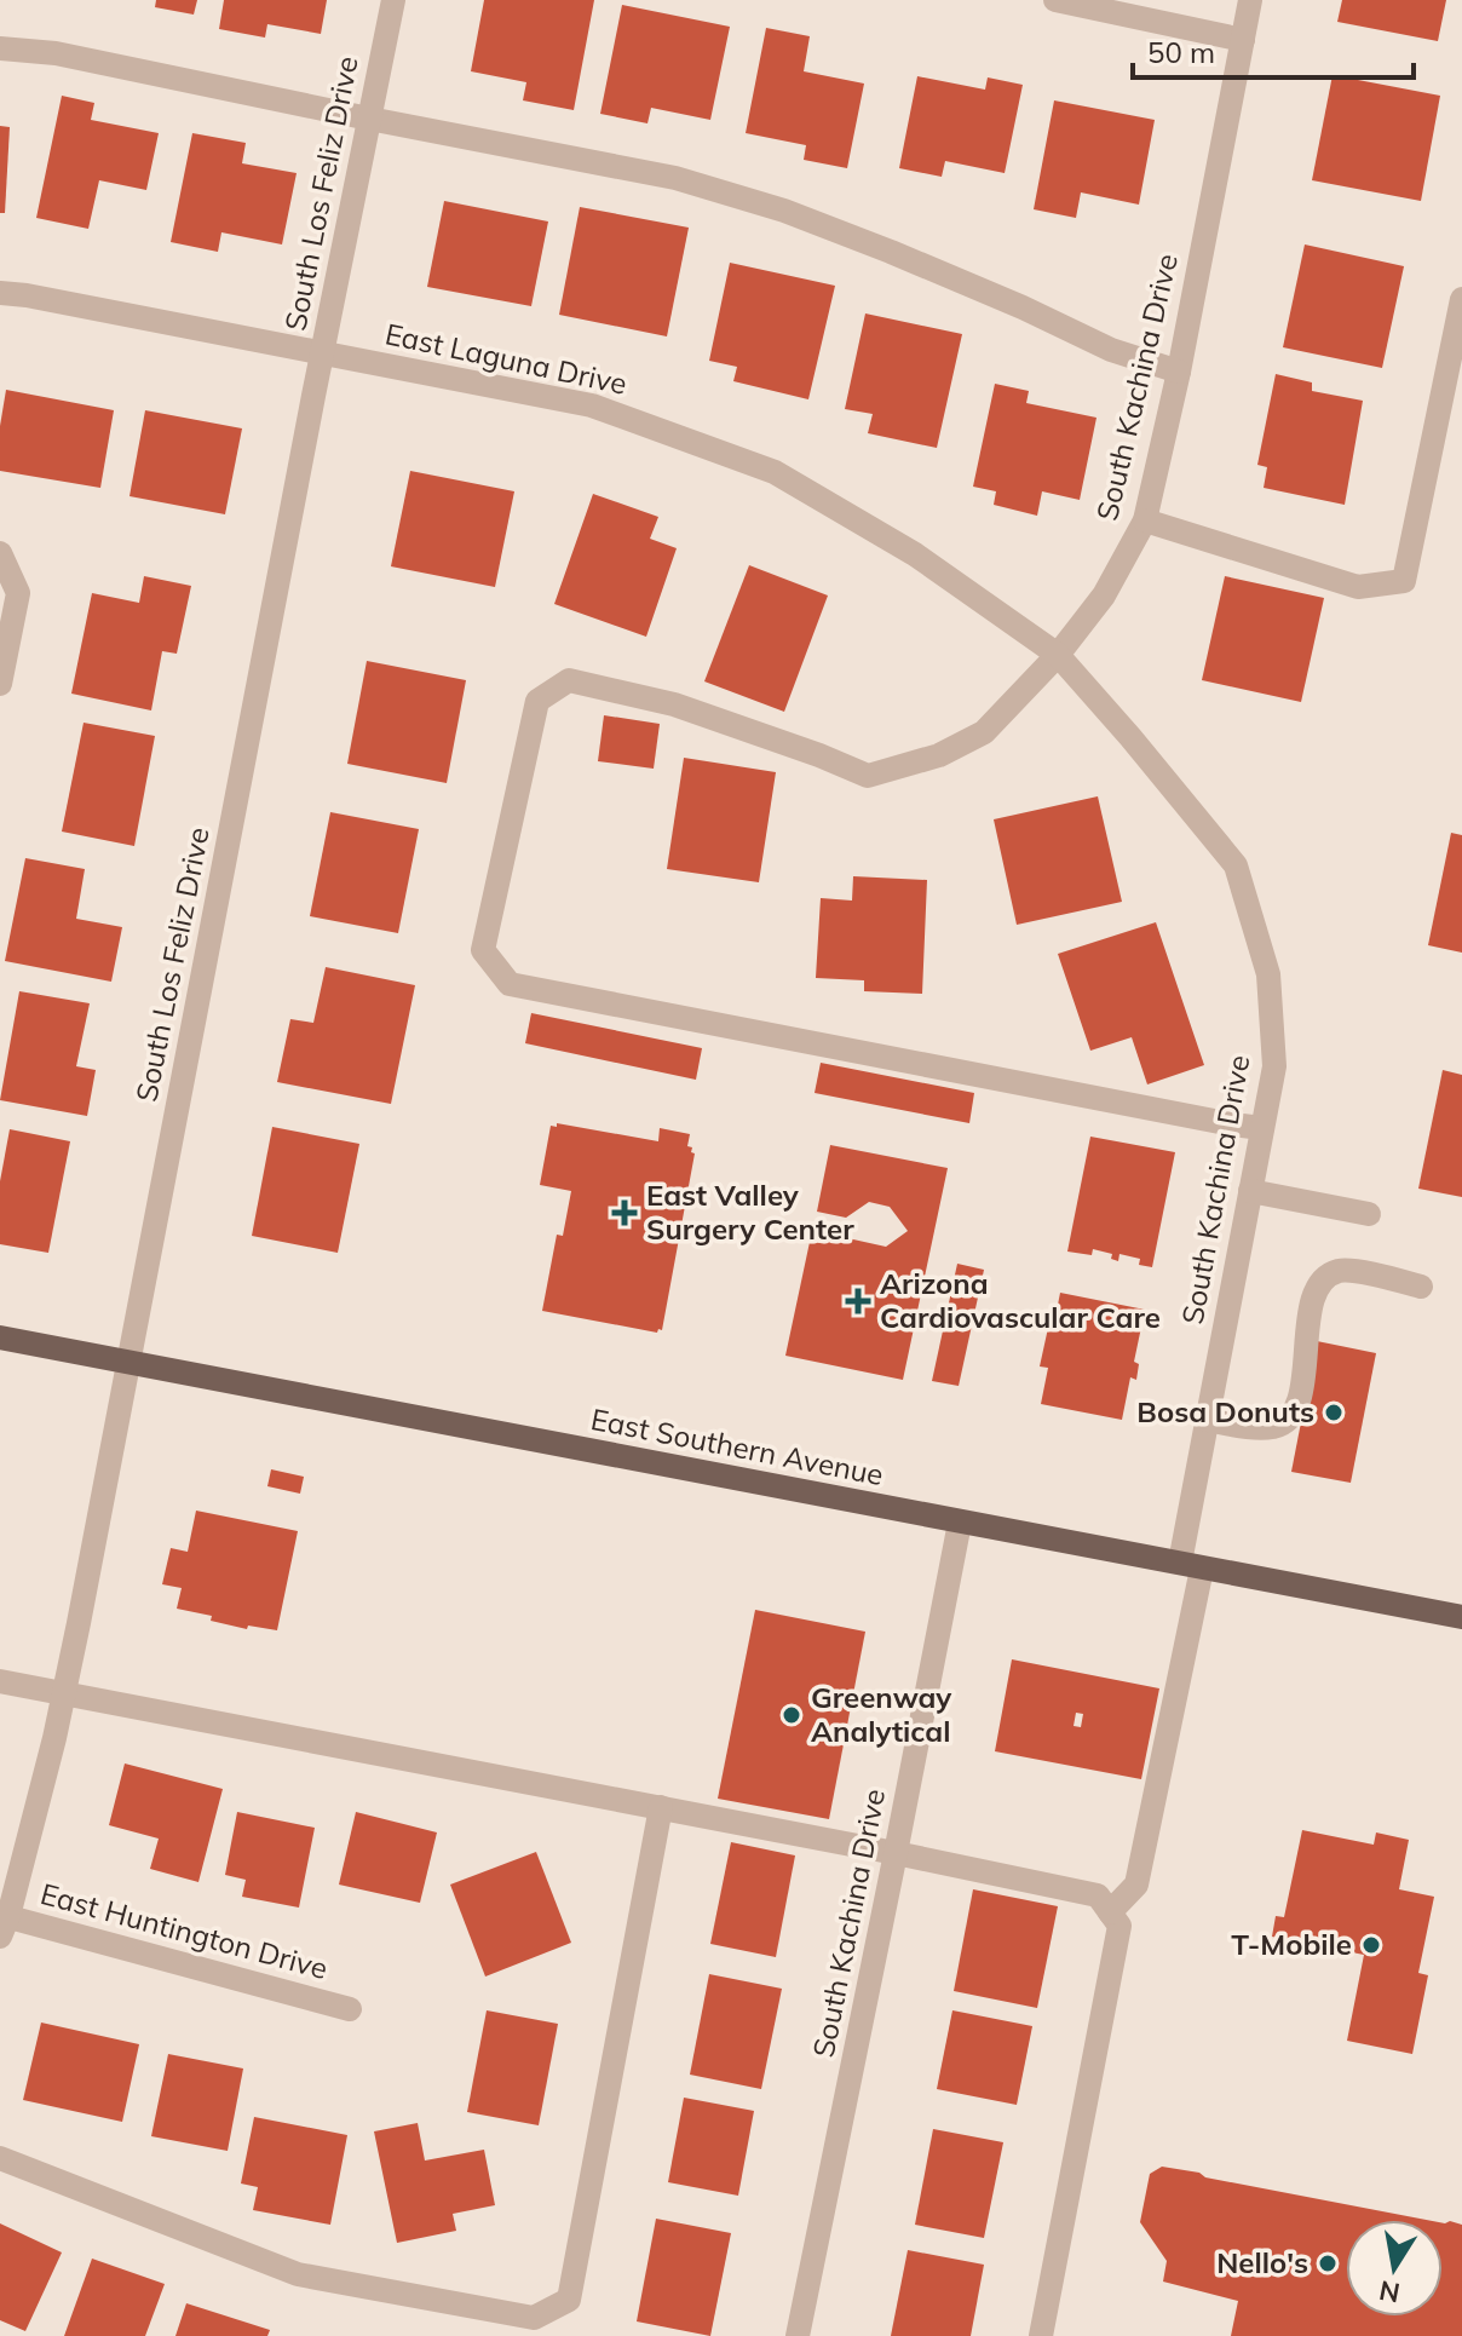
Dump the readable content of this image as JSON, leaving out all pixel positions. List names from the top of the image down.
{
  "streets": {
    "main road": ["East Southern Avenue"],
    "street": [
      "South Los Feliz Drive",
      "East Laguna Drive",
      "South Kachina Drive",
      "East Huntington Drive"
    ]
  },
  "crossings": [
    ["South Los Feliz Drive", "East Laguna Drive"],
    ["South Los Feliz Drive", "East Southern Avenue"],
    ["South Los Feliz Drive", "East Huntington Drive"],
    ["East Laguna Drive", "South Kachina Drive"],
    ["South Kachina Drive", "East Southern Avenue"]
  ],
  "places": {
    "health": ["East Valley Surgery Center", "Arizona Cardiovascular Care"],
    "other": [
      "Bosa Donuts",
      "Greenway Analytical",
      "T-Mobile",
      "Nello's"
    ]
  },
  "scale_bar": "50 m",
  "north": "bottom"
}
